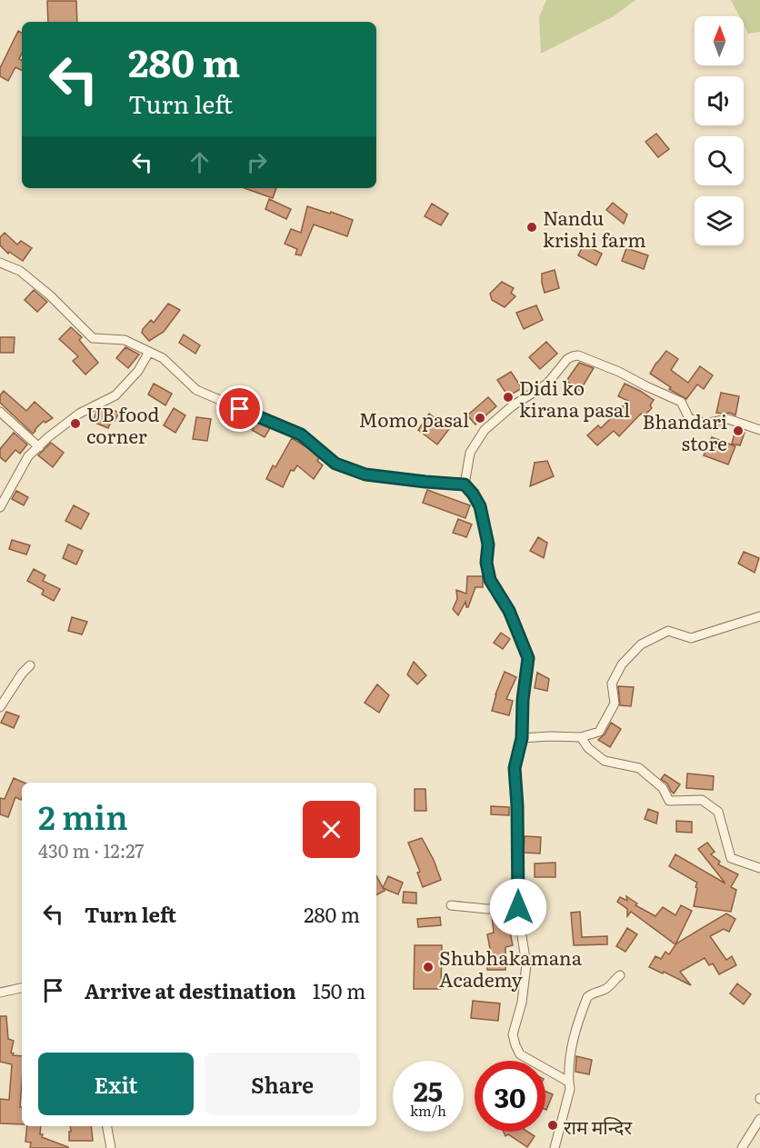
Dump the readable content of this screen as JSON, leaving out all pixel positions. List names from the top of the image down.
{
  "places": [
    "Nandu krishi farm",
    "Didi ko kirana pasal",
    "Momo pasal",
    "UB food corner",
    "Bhandari store",
    "Shubhakamana Academy",
    "राम मन्दिर"
  ],
  "north": "top",
  "page": {
    "turn": ["280 m", "Turn left"],
    "heading": ["2 min", "430 m · 12:27"],
    "list": [
      {
        "name": "Turn left",
        "value": "280 m"
      },
      {
        "name": "Arrive at destination",
        "value": "150 m"
      }
    ],
    "buttons": ["Exit", "Share"],
    "speed": "25 km/h",
    "limit": "30"
  }
}
